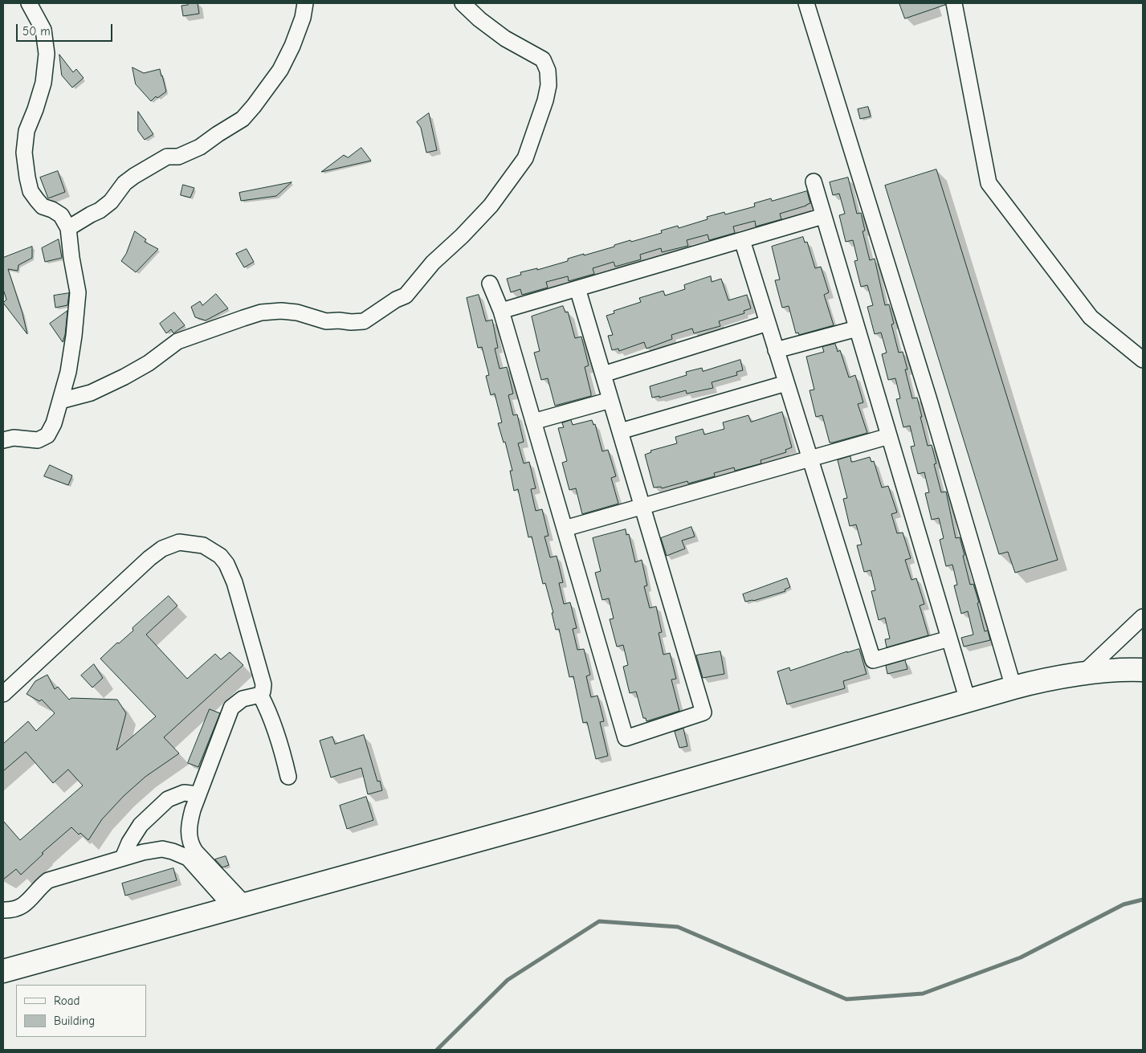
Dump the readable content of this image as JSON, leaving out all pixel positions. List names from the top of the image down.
{
  "legend": ["Road", "Building"],
  "scale_bar": "50 m"
}
